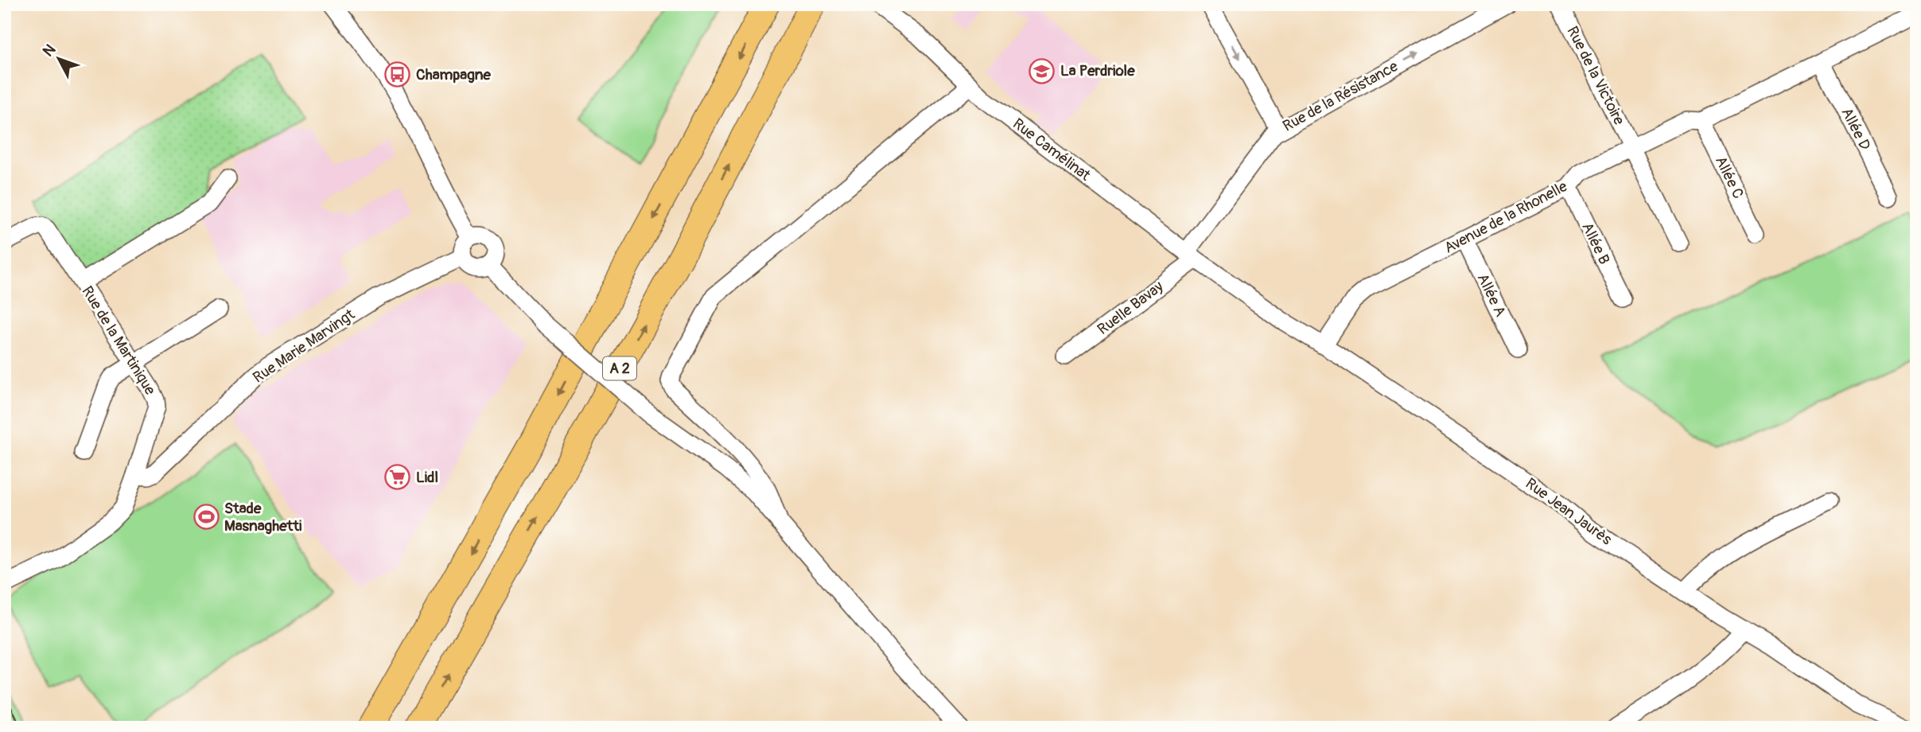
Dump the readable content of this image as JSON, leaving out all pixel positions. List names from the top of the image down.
{
  "streets": {
    "highway": ["A 2"],
    "street": [
      "Rue de la Victoire",
      "Rue de la Résistance",
      "Allée D",
      "Rue Camélinat",
      "Allée C",
      "Avenue de la Rhonelle",
      "Allée B",
      "Allée A",
      "Ruelle Bavay",
      "Rue de la Martinique",
      "Rue Marie Marvingt",
      "Rue Jean Jaurès"
    ]
  },
  "crossings": [
    ["Rue de la Victoire", "Avenue de la Rhonelle"],
    ["Rue de la Résistance", "Rue Camélinat"],
    ["Rue de la Résistance", "Ruelle Bavay"],
    ["Allée D", "Avenue de la Rhonelle"],
    ["Rue Camélinat", "Ruelle Bavay"],
    ["Rue Camélinat", "Rue Jean Jaurès"],
    ["Allée C", "Avenue de la Rhonelle"],
    ["Avenue de la Rhonelle", "Allée B"],
    ["Avenue de la Rhonelle", "Allée A"],
    ["Avenue de la Rhonelle", "Rue Jean Jaurès"],
    ["Rue de la Martinique", "Rue Marie Marvingt"]
  ],
  "one_way": ["Rue de la Résistance"],
  "places": {
    "school or university": ["La Perdriole"],
    "bus stop": ["Champagne"],
    "supermarket": ["Lidl"],
    "sports": ["Stade Masnaghetti"]
  },
  "north": "top left"
}
